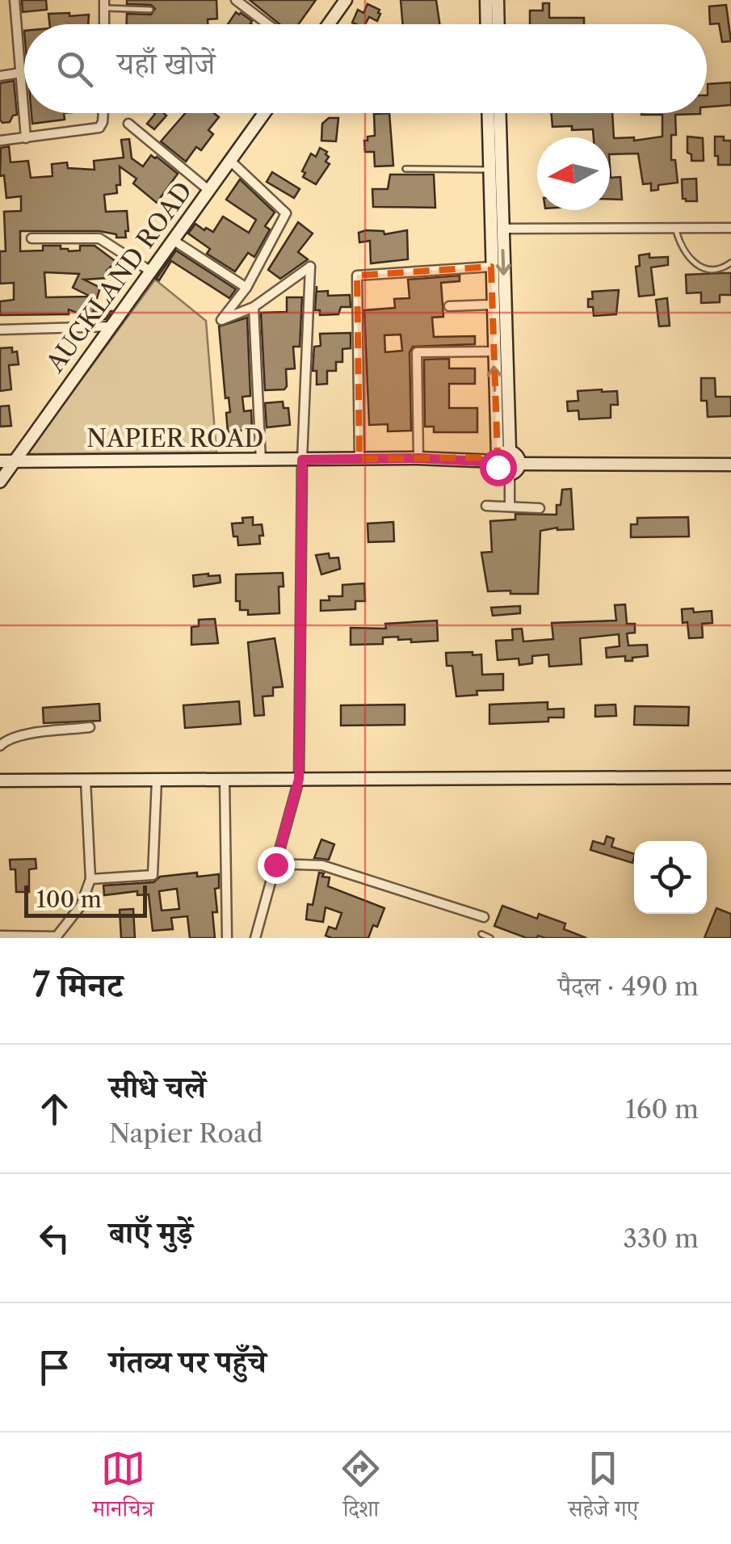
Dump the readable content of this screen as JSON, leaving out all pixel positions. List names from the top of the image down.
{
  "streets": {
    "street": ["AUCKLAND ROAD", "NAPIER ROAD"]
  },
  "crossings": [
    ["AUCKLAND ROAD", "NAPIER ROAD"]
  ],
  "scale_bar": "100 m",
  "north": "left",
  "page": {
    "search": "यहाँ खोजें",
    "scale": "100 m",
    "heading": ["7 मिनट", "पैदल · 490 m"],
    "list": [
      ["सीधे चलें", "Napier Road", "160 m"],
      ["बाएँ मुड़ें", "330 m"],
      "गंतव्य पर पहुँचे"
    ],
    "nav": ["मानचित्र", "दिशा", "सहेजे गए"]
  }
}
